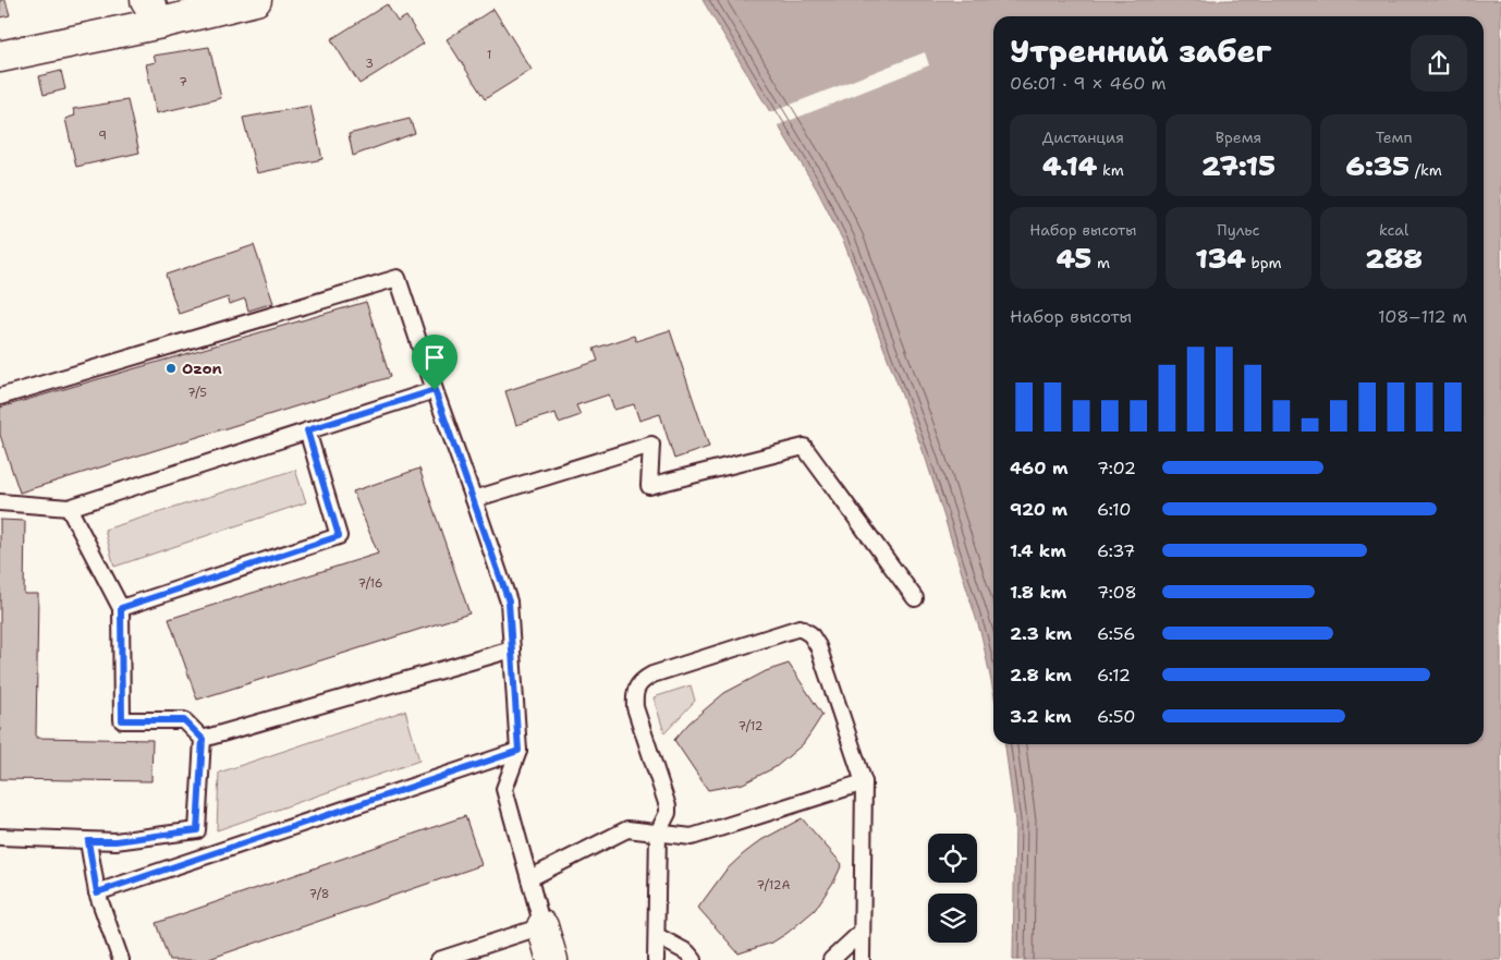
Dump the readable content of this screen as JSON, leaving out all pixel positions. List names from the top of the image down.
{
  "places": ["Ozon"],
  "house_numbers": [
    "1",
    "3",
    "7",
    "9",
    "7/5",
    "7/16",
    "7/12",
    "7/12А",
    "7/8"
  ],
  "page": {
    "heading": ["Утренний забег", "06:01 · 9 × 460 m"],
    "stats": [
      ["Дистанция", "4.14 km"],
      ["Время", "27:15"],
      ["Темп", "6:35 /km"],
      ["Набор высоты", "45 m"],
      ["Пульс", "134 bpm"],
      ["kcal", "288"]
    ],
    "chart": ["Набор высоты", "108–112 m"],
    "list": [
      {
        "name": "460 m",
        "note": "7:02"
      },
      {
        "name": "920 m",
        "note": "6:10"
      },
      {
        "name": "1.4 km",
        "note": "6:37"
      },
      {
        "name": "1.8 km",
        "note": "7:08"
      },
      {
        "name": "2.3 km",
        "note": "6:56"
      },
      {
        "name": "2.8 km",
        "note": "6:12"
      },
      {
        "name": "3.2 km",
        "note": "6:50"
      }
    ]
  }
}
